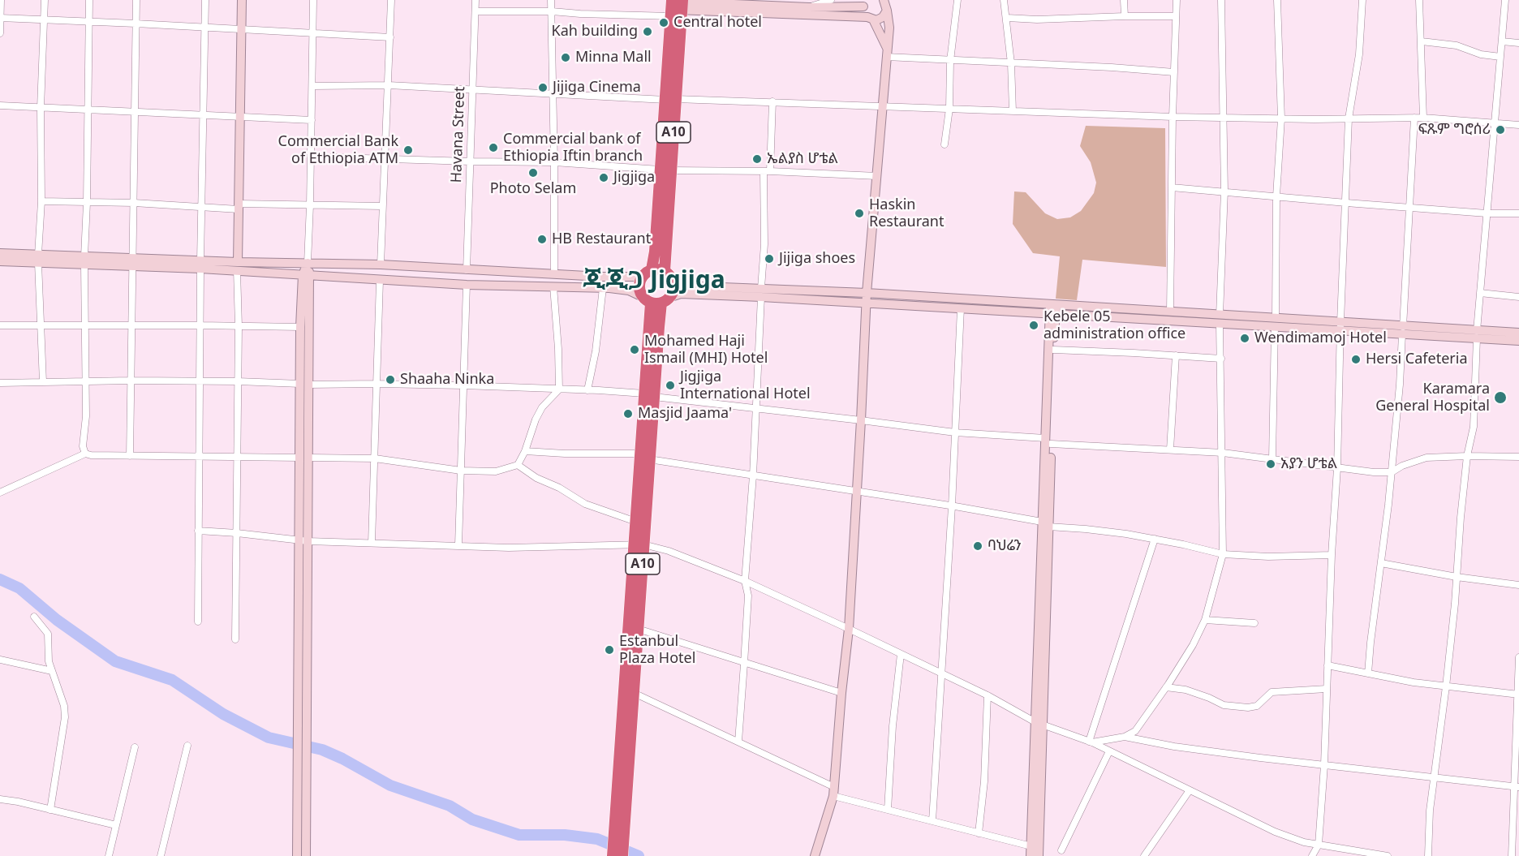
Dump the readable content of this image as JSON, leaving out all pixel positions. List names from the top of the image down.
{
  "streets": {
    "highway": ["A10"],
    "street": ["Havana Street"]
  },
  "districts": ["ጂጂጋ Jigjiga"],
  "places": [
    "Central hotel",
    "Kah building",
    "Minna Mall",
    "Jijiga Cinema",
    "ፍጹም ግሮሰሪ",
    "Commercial bank of Ethiopia Iftin branch",
    "Commercial Bank of Ethiopia ATM",
    "ኤልያስ ሆቴል",
    "Photo Selam",
    "Jigjiga",
    "Haskin Restaurant",
    "HB Restaurant",
    "Jijiga shoes",
    "Kebele 05 administration office",
    "Wendimamoj Hotel",
    "Mohamed Haji Ismail (MHI) Hotel",
    "Hersi Cafeteria",
    "Shaaha Ninka",
    "Jigjiga International Hotel",
    "Karamara General Hospital",
    "Masjid Jaama'",
    "አያን ሆቴል",
    "ባህሬን",
    "Estanbul Plaza Hotel"
  ]
}
